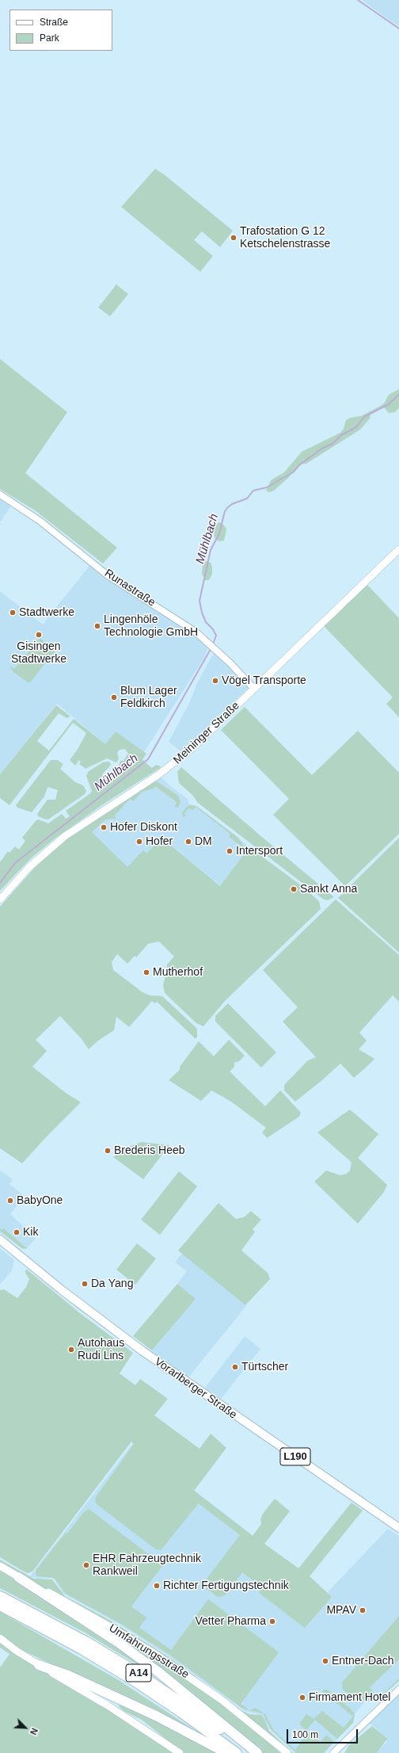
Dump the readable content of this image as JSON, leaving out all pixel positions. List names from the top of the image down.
{
  "streets": {
    "highway": ["A14"],
    "main road": [
      "Meininger Straße",
      "Vorarlberger Straße",
      "L190",
      "Umfahrungsstraße"
    ],
    "street": ["Runastraße"]
  },
  "crossings": [
    ["Runastraße", "Meininger Straße"]
  ],
  "water": ["Mühlbach"],
  "places": [
    "Trafostation G 12 Ketschelenstrasse",
    "Stadtwerke",
    "Lingenhöle Technologie GmbH",
    "Gisingen Stadtwerke",
    "Vögel Transporte",
    "Blum Lager Feldkirch",
    "Hofer Diskont",
    "Hofer",
    "DM",
    "Intersport",
    "Sankt Anna",
    "Mutherhof",
    "Brederis Heeb",
    "BabyOne",
    "Kik",
    "Da Yang",
    "Autohaus Rudi Lins",
    "Türtscher",
    "EHR Fahrzeugtechnik Rankweil",
    "Richter Fertigungstechnik",
    "MPAV",
    "Vetter Pharma",
    "Entner-Dach",
    "Firmament Hotel"
  ],
  "legend": ["Straße", "Park"],
  "scale_bar": "100 m",
  "north": "bottom right"
}
